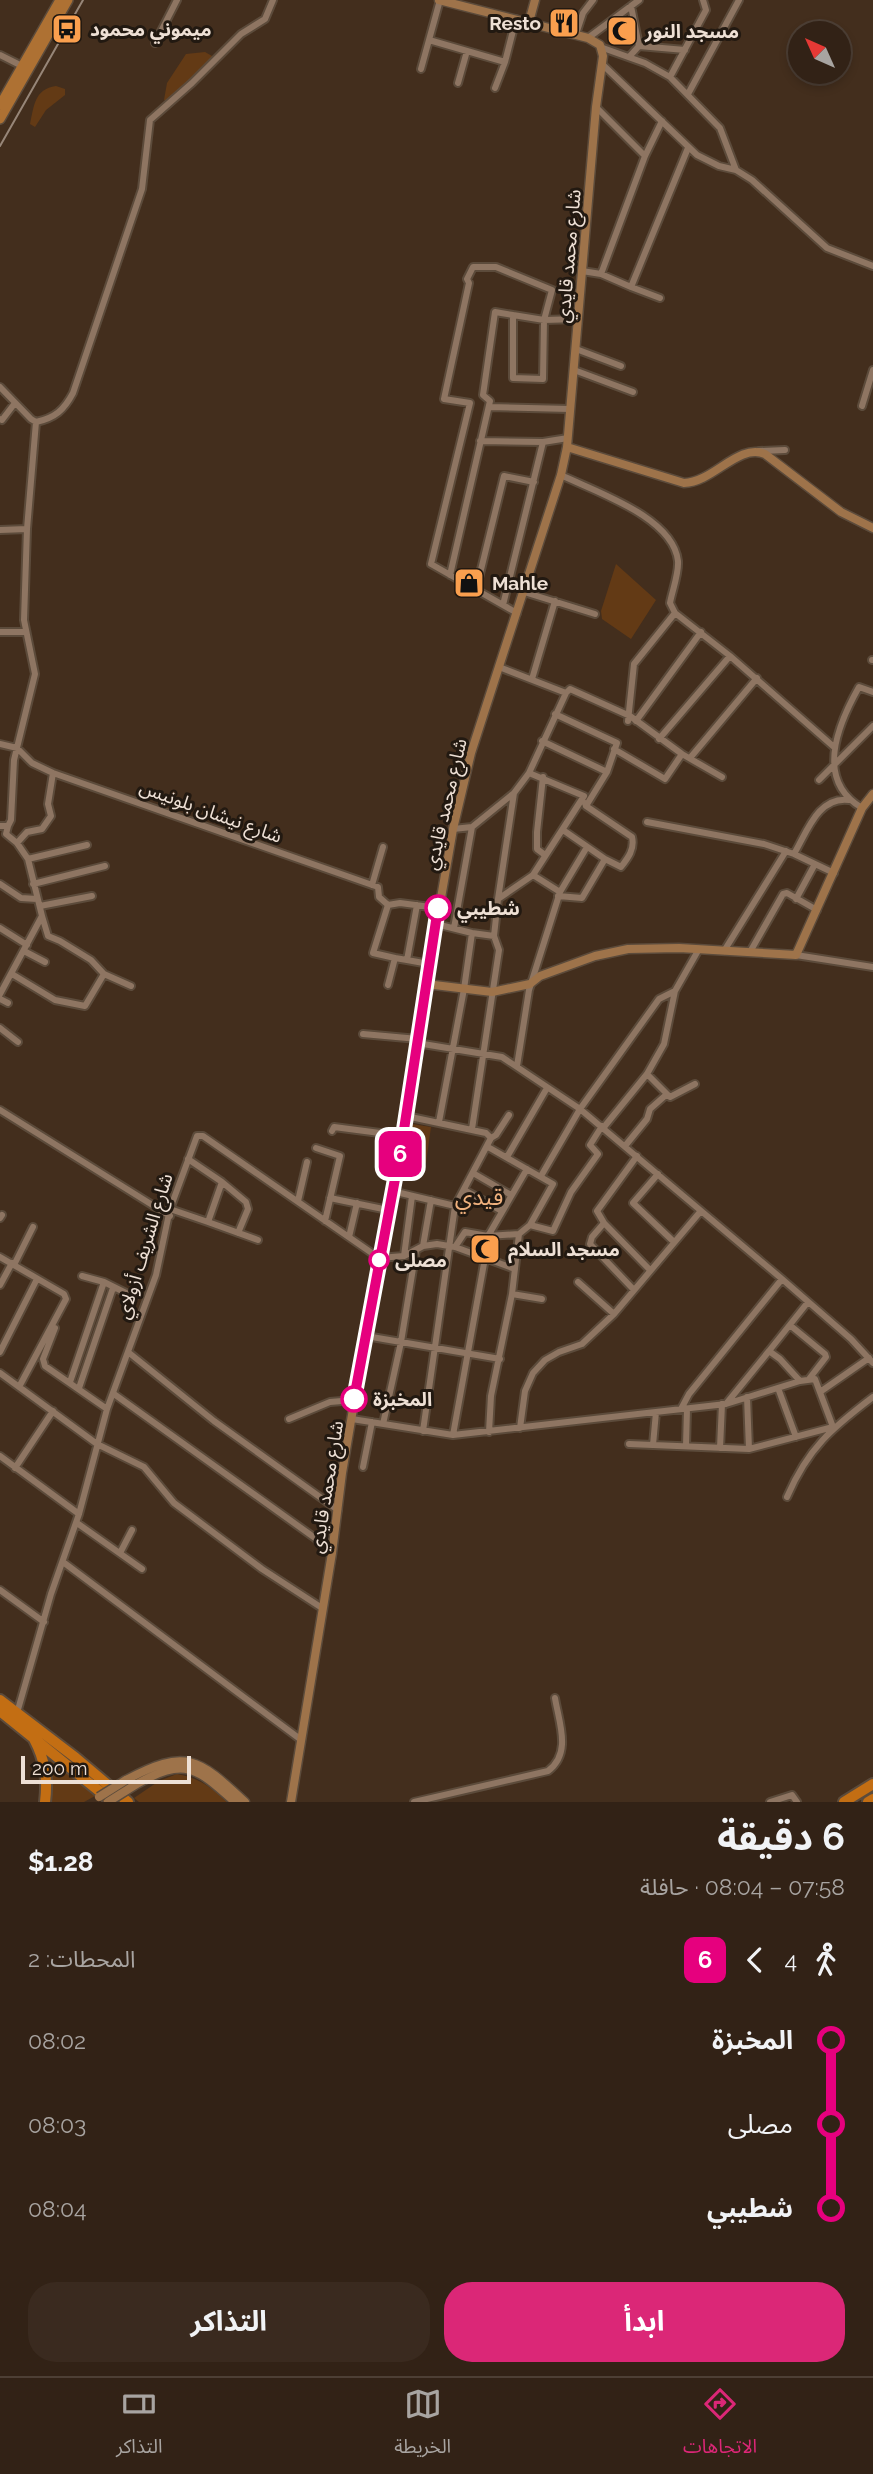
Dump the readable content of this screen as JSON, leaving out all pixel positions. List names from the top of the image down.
{
  "streets": {
    "main road": ["شارع محمد قايدي"],
    "street": ["شارع نيشان بلونيس", "شارع الشريف أزولاي"]
  },
  "crossings": [
    ["شارع محمد قايدي", "شارع الشريف أزولاي"]
  ],
  "districts": ["قيدي"],
  "places": {
    "restaurant": ["Resto"],
    "bus stop": ["ميموني محمود"],
    "mosque": ["مسجد النور", "مسجد السلام"],
    "shop": ["Mahle"],
    "other": ["شطيبي", "مصلى", "المخبزة"]
  },
  "lines": ["bus line 6"],
  "scale_bar": "200 m",
  "north": "top left",
  "page": {
    "on_map": "6",
    "scale": "200 m",
    "heading": ["6 دقيقة", "07:58 – 08:04 · حافلة", "$1.28"],
    "legs": ["4", "6", "المحطات: 2"],
    "list": [
      {
        "name": "المخبزة",
        "value": "08:02"
      },
      {
        "name": "مصلى",
        "value": "08:03"
      },
      {
        "name": "شطيبي",
        "value": "08:04"
      }
    ],
    "buttons": ["ابدأ", "التذاكر"],
    "tabs": ["الاتجاهات", "الخريطة", "التذاكر"]
  }
}
